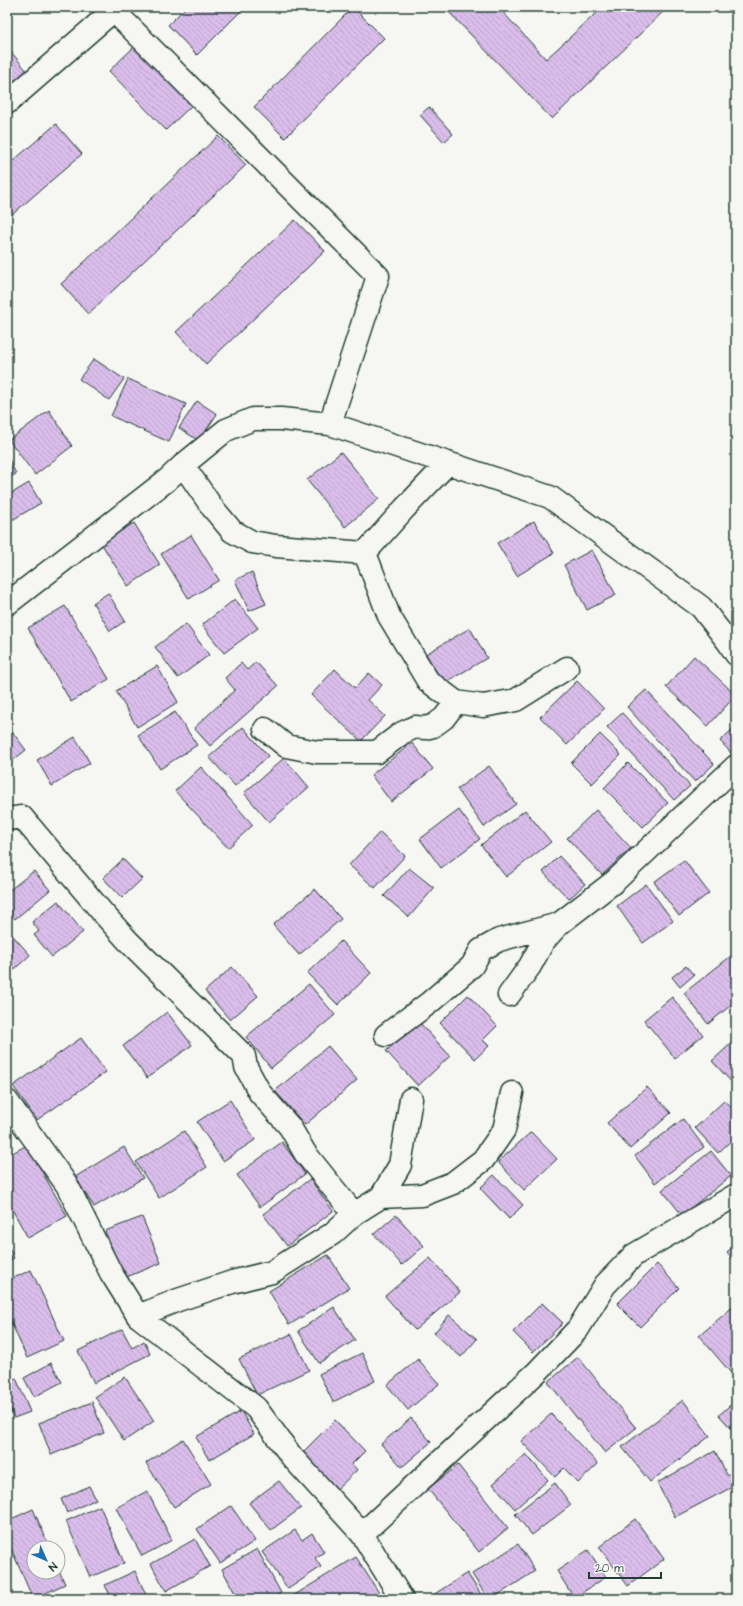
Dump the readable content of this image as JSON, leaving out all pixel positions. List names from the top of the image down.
{
  "scale_bar": "20 m",
  "north": "bottom right"
}
